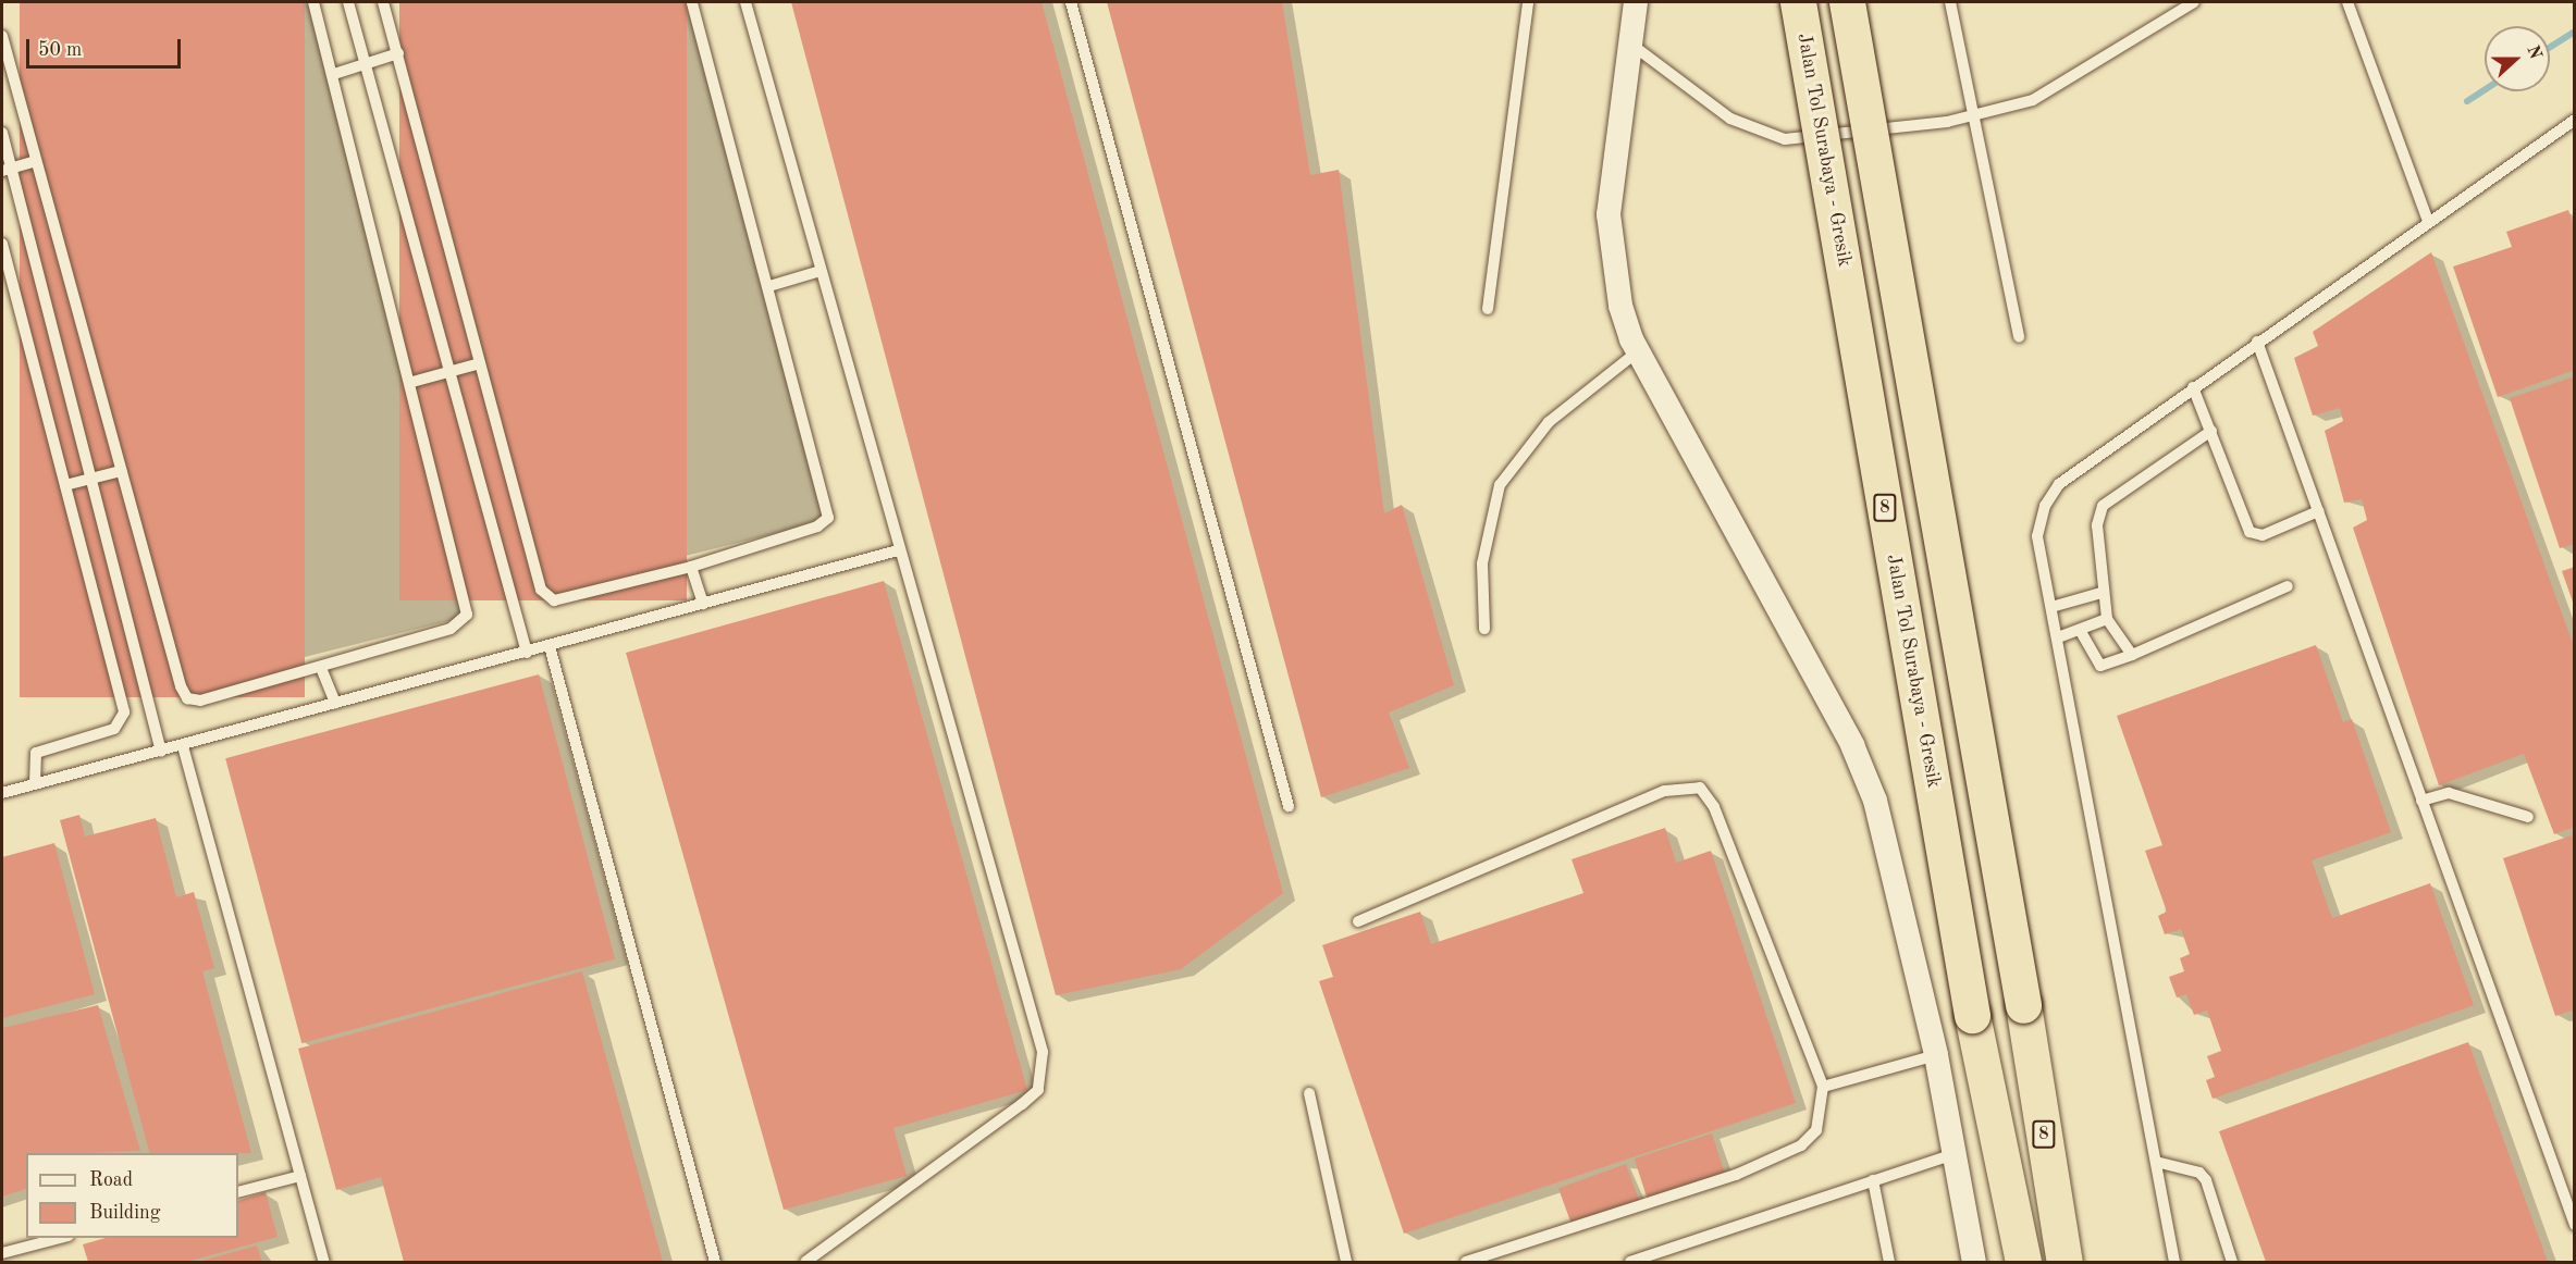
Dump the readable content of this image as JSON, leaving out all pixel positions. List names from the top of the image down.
{
  "streets": {
    "highway": ["Jalan Tol Surabaya - Gresik", "8"]
  },
  "legend": ["Road", "Building"],
  "scale_bar": "50 m",
  "north": "right"
}
